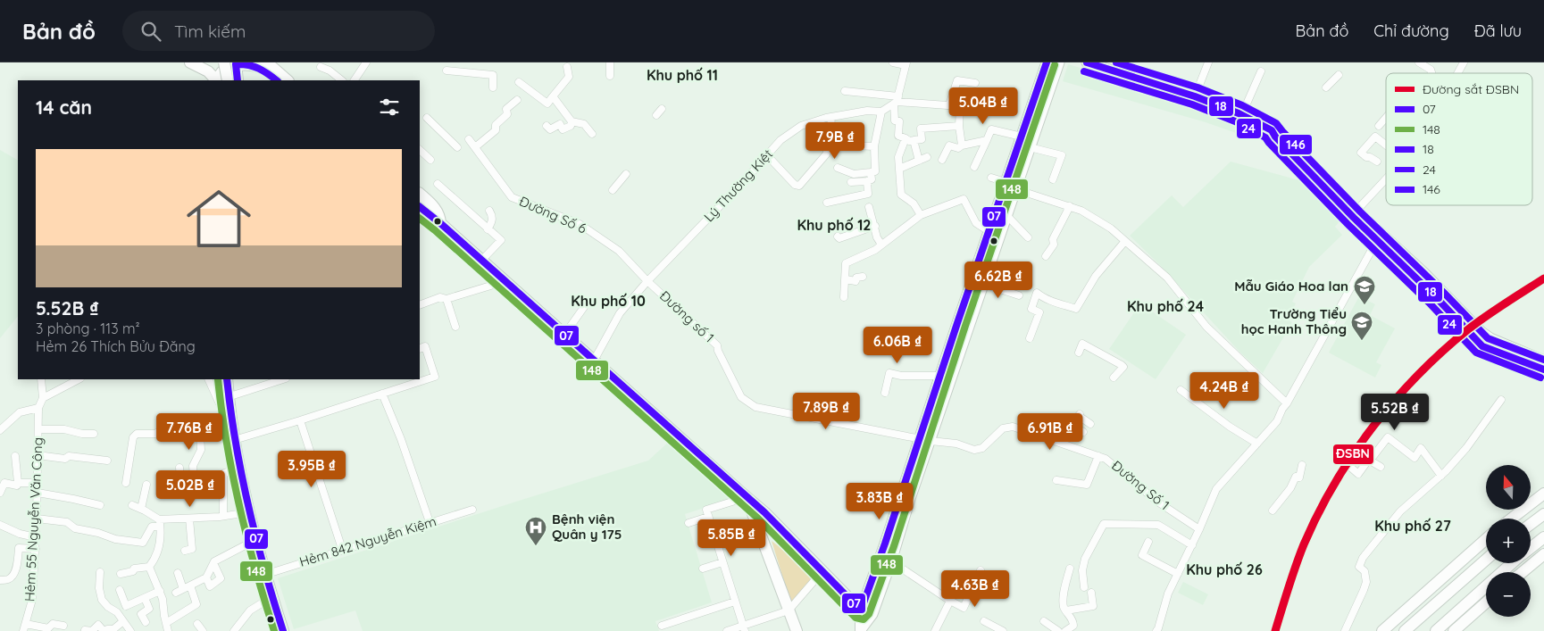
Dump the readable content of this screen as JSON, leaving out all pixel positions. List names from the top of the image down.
{
  "streets": {
    "street": [
      "Lý Thường Kiệt",
      "Đường Số 6",
      "Đường số 1",
      "Đường Số 1",
      "Hẻm 55 Nguyễn Văn Công",
      "Hẻm 842 Nguyễn Kiệm"
    ]
  },
  "crossings": [
    ["Lý Thường Kiệt", "Đường Số 6"],
    ["Lý Thường Kiệt", "Đường số 1"],
    ["Đường Số 6", "Đường số 1"],
    ["Đường số 1", "Đường Số 1"]
  ],
  "districts": [
    "Khu phố 11",
    "Khu phố 12",
    "Khu phố 10",
    "Khu phố 24",
    "Khu phố 27",
    "Khu phố 26"
  ],
  "places": {
    "school or university": ["Mẫu Giáo Hoa lan", "Trường Tiểu học Hanh Thông"],
    "hospital": ["Bệnh viện Quân y 175"]
  },
  "lines": [
    "transit line 07",
    "transit line 18",
    "transit line 146",
    "transit line 148",
    "transit line 24",
    "rail line ĐSBN"
  ],
  "legend": [
    "Đường sắt ĐSBN",
    "07",
    "148",
    "18",
    "24",
    "146"
  ],
  "north": "top",
  "page": {
    "header": "Bản đồ",
    "search": "Tìm kiếm",
    "nav": ["Bản đồ", "Chỉ đường", "Đã lưu"],
    "heading": "14 căn",
    "price": [
      "5.04B ₫",
      "7.9B ₫",
      "6.62B ₫",
      "6.06B ₫",
      "4.24B ₫",
      "7.89B ₫",
      "5.52B ₫",
      "7.76B ₫",
      "6.91B ₫",
      "3.95B ₫",
      "5.02B ₫",
      "3.83B ₫",
      "5.85B ₫",
      "4.63B ₫"
    ],
    "list": [
      {
        "name": "5.52B ₫",
        "note": "3 phòng · 113 m² · Hẻm 26 Thích Bửu Đăng"
      }
    ],
    "map_buttons": ["+", "−"]
  }
}
